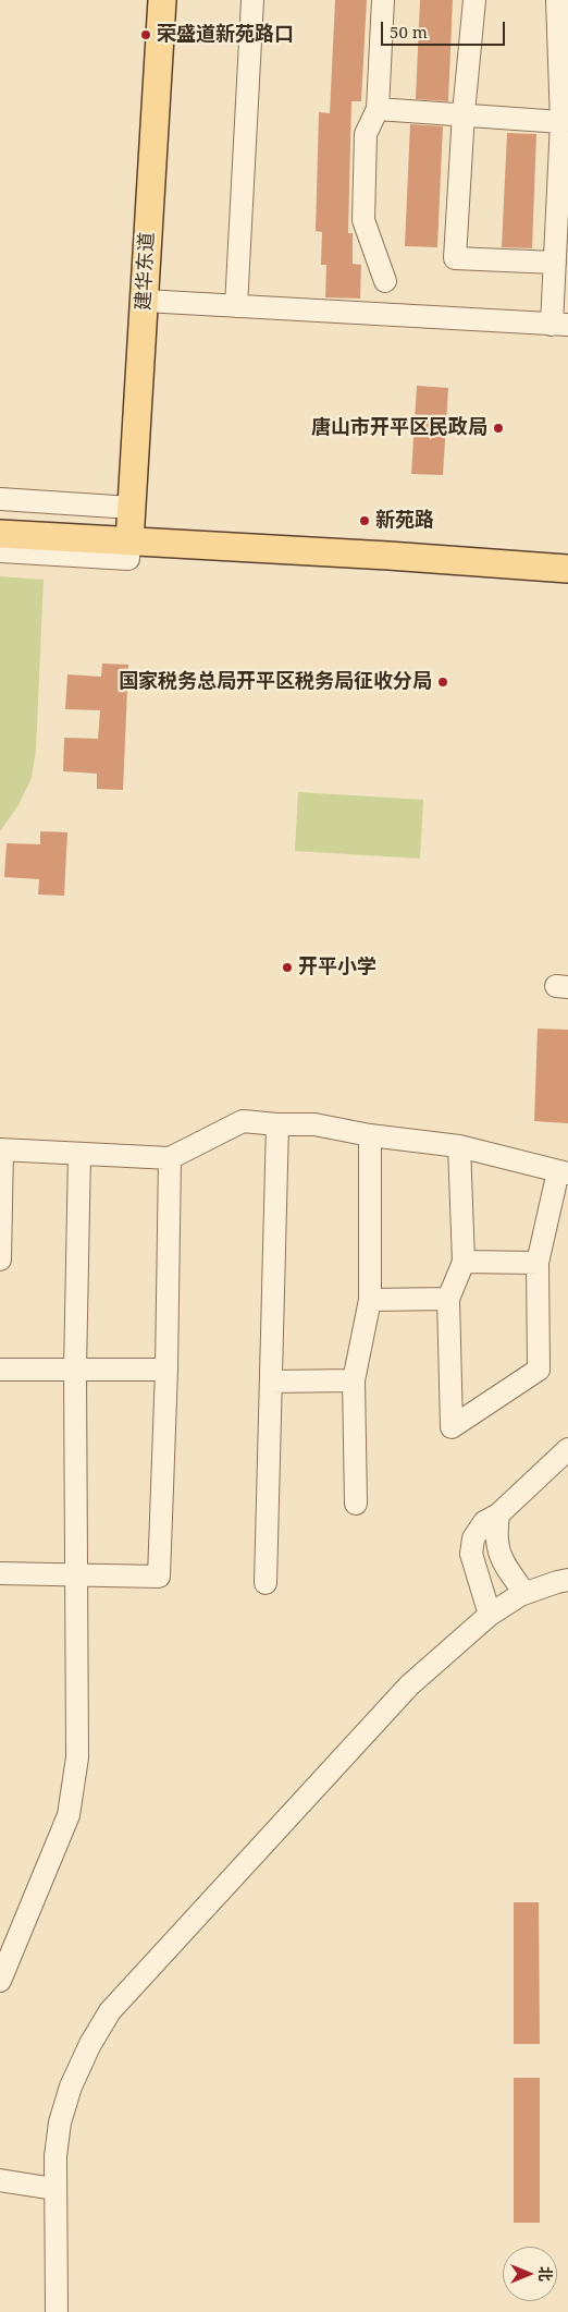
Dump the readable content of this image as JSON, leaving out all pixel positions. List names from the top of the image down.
{
  "streets": {
    "main road": ["建华东道"]
  },
  "places": [
    "荣盛道新苑路口",
    "唐山市开平区民政局",
    "新苑路",
    "国家税务总局开平区税务局征收分局",
    "开平小学"
  ],
  "scale_bar": "50 m",
  "north": "right"
}
